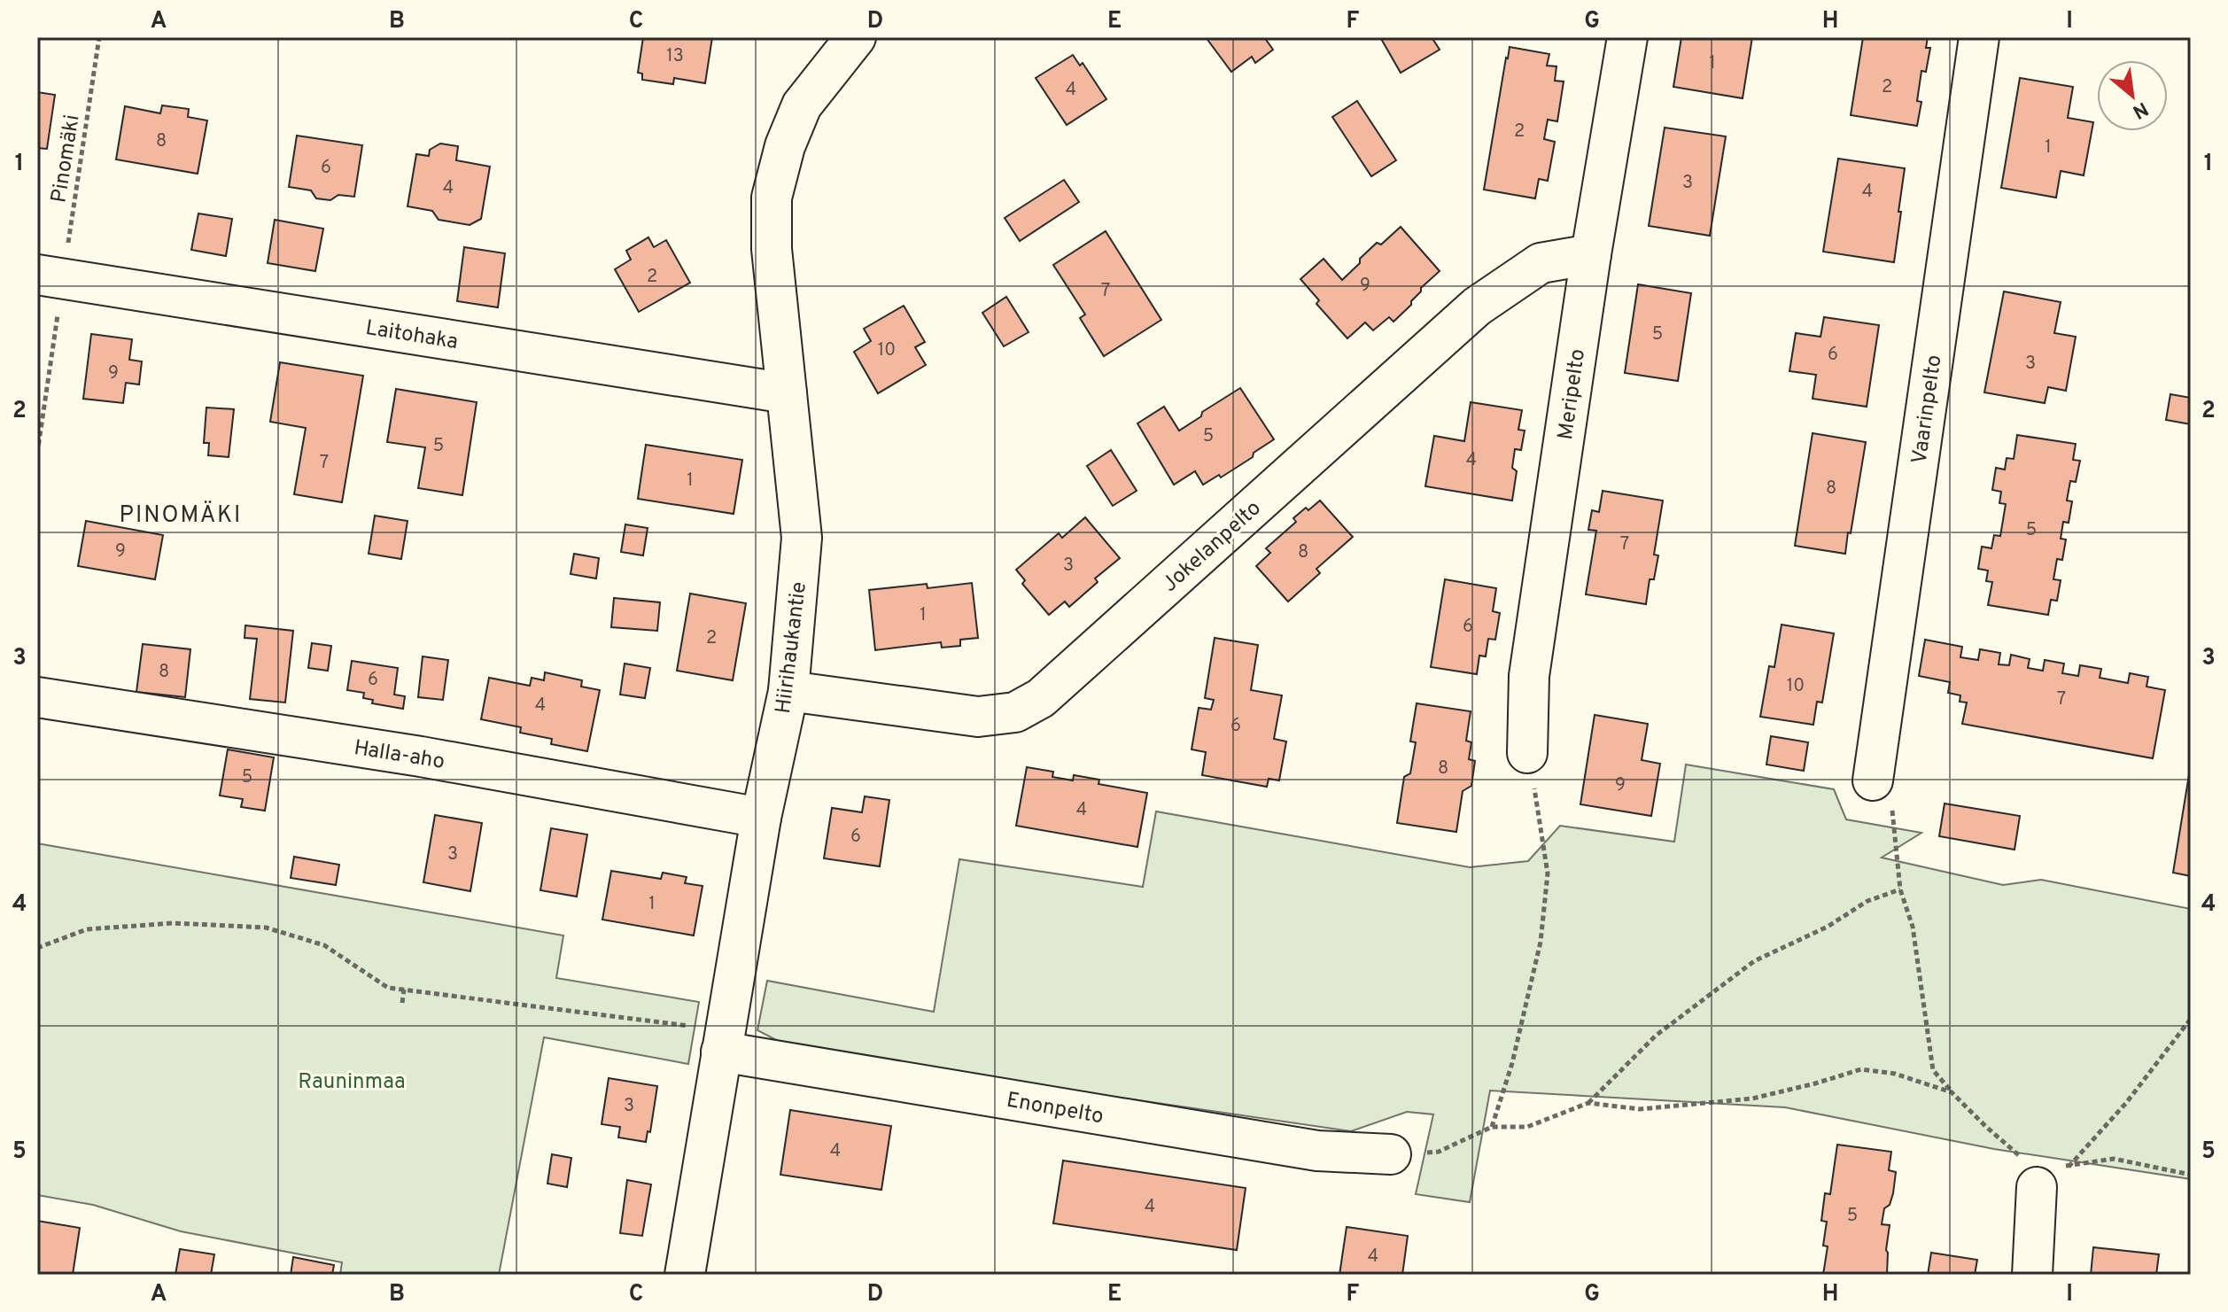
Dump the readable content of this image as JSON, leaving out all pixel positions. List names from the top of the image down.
{
  "streets": {
    "street": [
      "Laitohaka",
      "Meripelto",
      "Vaarinpelto",
      "Jokelanpelto",
      "Hiirihaukantie",
      "Halla-aho",
      "Enonpelto"
    ],
    "path": ["Pinomäki"]
  },
  "crossings": [
    ["Pinomäki", "Laitohaka"],
    ["Laitohaka", "Hiirihaukantie"],
    ["Meripelto", "Jokelanpelto"],
    ["Jokelanpelto", "Hiirihaukantie"],
    ["Hiirihaukantie", "Halla-aho"],
    ["Hiirihaukantie", "Enonpelto"]
  ],
  "districts": ["PINOMÄKI"],
  "parks": ["Rauninmaa"],
  "house_numbers": [
    "13",
    "1",
    "2",
    "4",
    "2",
    "8",
    "1",
    "6",
    "3",
    "4",
    "4",
    "2",
    "9",
    "7",
    "5",
    "10",
    "6",
    "3",
    "9",
    "5",
    "5",
    "4",
    "7",
    "1",
    "8",
    "5",
    "7",
    "9",
    "8",
    "3",
    "1",
    "6",
    "2",
    "8",
    "6",
    "10",
    "7",
    "4",
    "6",
    "8",
    "5",
    "9",
    "4",
    "6",
    "3",
    "1",
    "3",
    "4",
    "4",
    "5",
    "4"
  ],
  "north": "bottom right",
  "grid": {
    "columns": [
      "A",
      "B",
      "C",
      "D",
      "E",
      "F",
      "G",
      "H",
      "I"
    ],
    "rows": [
      "1",
      "2",
      "3",
      "4",
      "5"
    ]
  }
}
